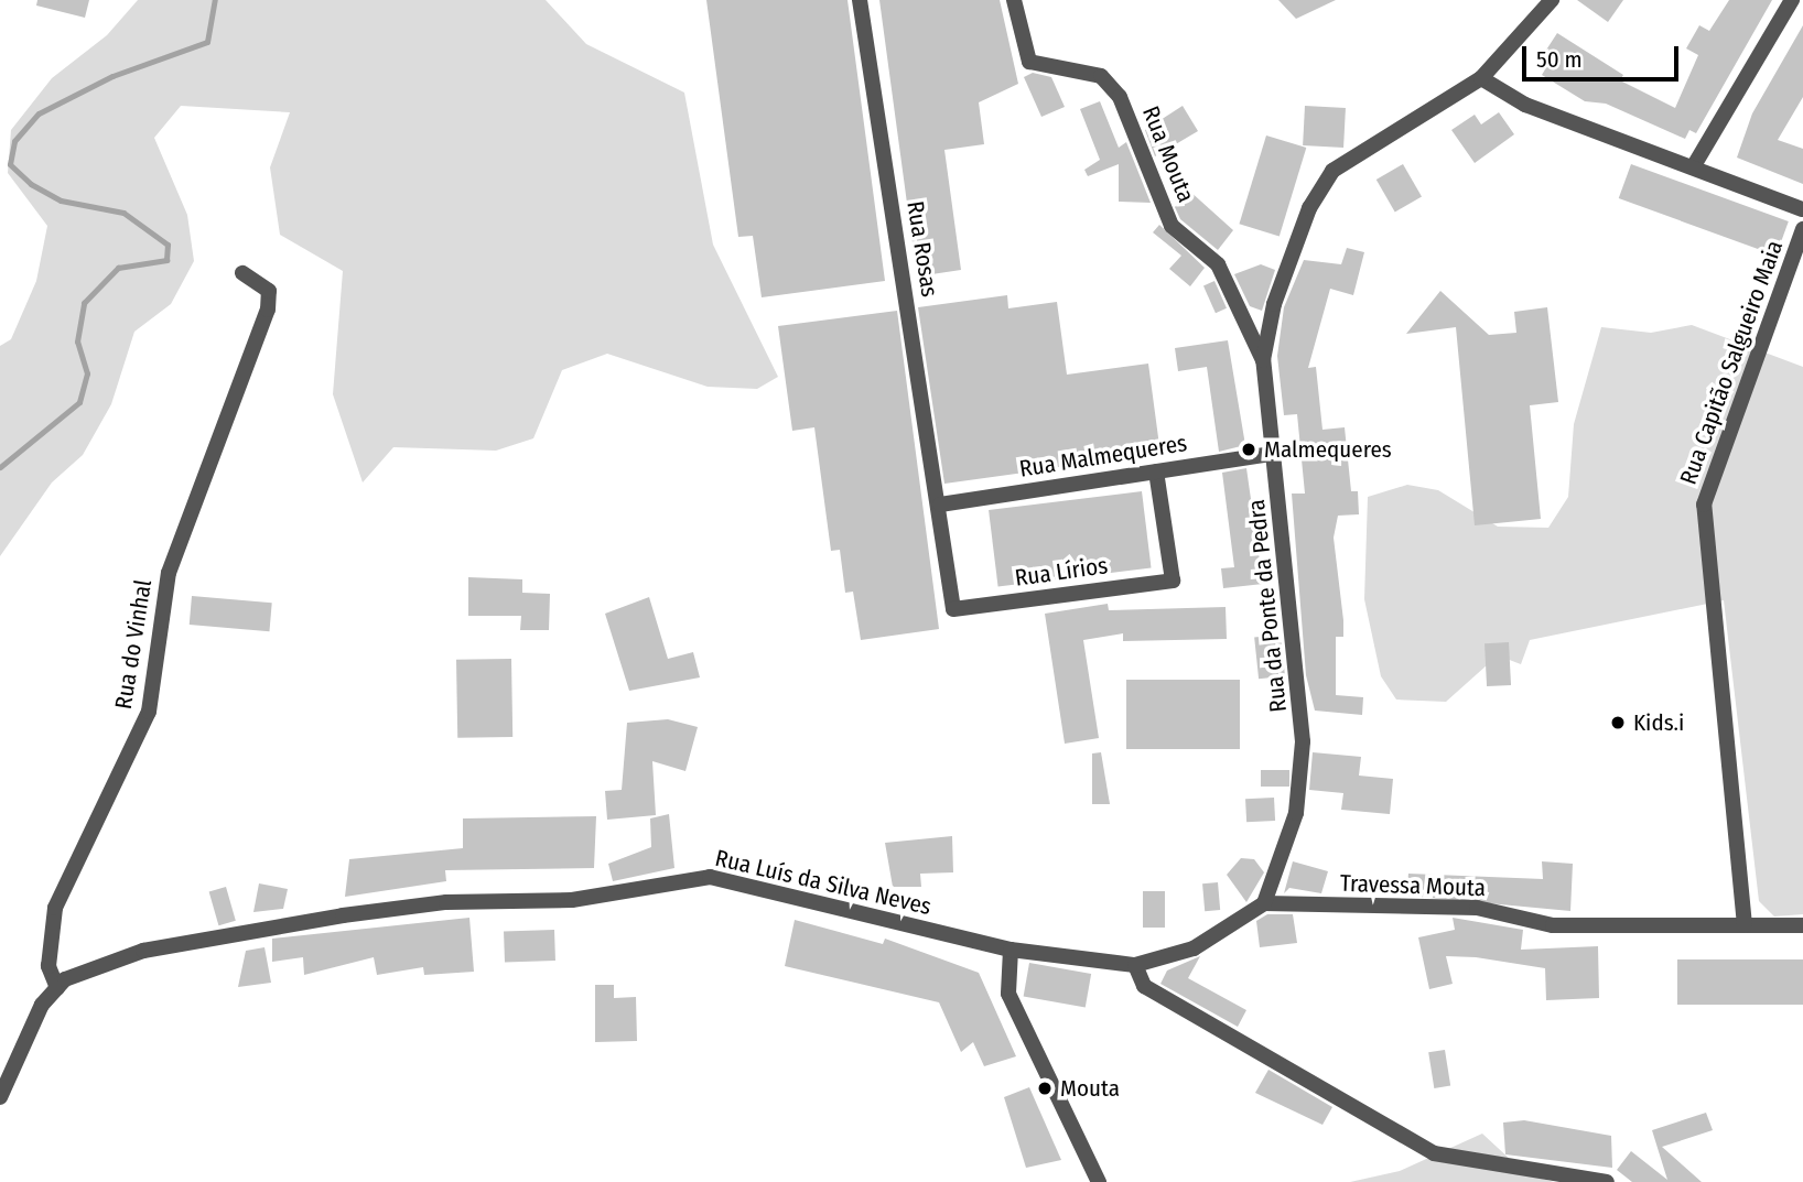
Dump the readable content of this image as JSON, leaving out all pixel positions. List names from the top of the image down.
{
  "streets": {
    "street": [
      "Rua Mouta",
      "Rua Rosas",
      "Rua Capitão Salgueiro Maia",
      "Rua Malmequeres",
      "Rua Lírios",
      "Rua da Ponte da Pedra",
      "Rua do Vinhal",
      "Rua Luís da Silva Neves",
      "Travessa Mouta"
    ]
  },
  "crossings": [
    ["Rua Mouta", "Rua da Ponte da Pedra"],
    ["Rua Rosas", "Rua Malmequeres"],
    ["Rua Rosas", "Rua Lírios"],
    ["Rua Capitão Salgueiro Maia", "Travessa Mouta"],
    ["Rua Malmequeres", "Rua Lírios"],
    ["Rua Malmequeres", "Rua da Ponte da Pedra"],
    ["Rua da Ponte da Pedra", "Travessa Mouta"],
    ["Rua do Vinhal", "Rua Luís da Silva Neves"]
  ],
  "places": ["Malmequeres", "Kids.i", "Mouta"],
  "scale_bar": "50 m"
}
